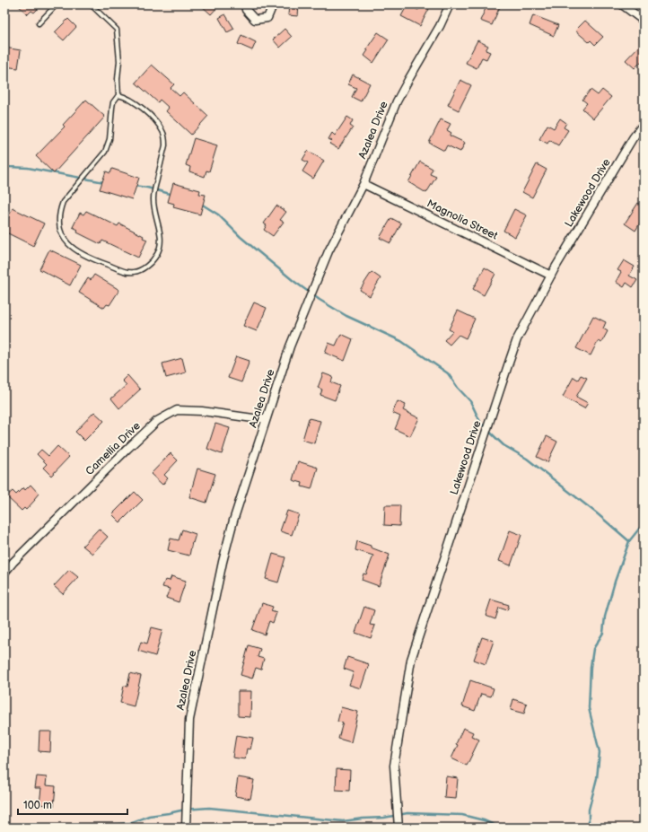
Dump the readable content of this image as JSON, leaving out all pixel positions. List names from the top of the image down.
{
  "streets": {
    "street": [
      "Azalea Drive",
      "Lakewood Drive",
      "Magnolia Street",
      "Camellia Drive"
    ]
  },
  "crossings": [
    ["Azalea Drive", "Magnolia Street"],
    ["Azalea Drive", "Camellia Drive"],
    ["Lakewood Drive", "Magnolia Street"]
  ],
  "scale_bar": "100 m"
}
